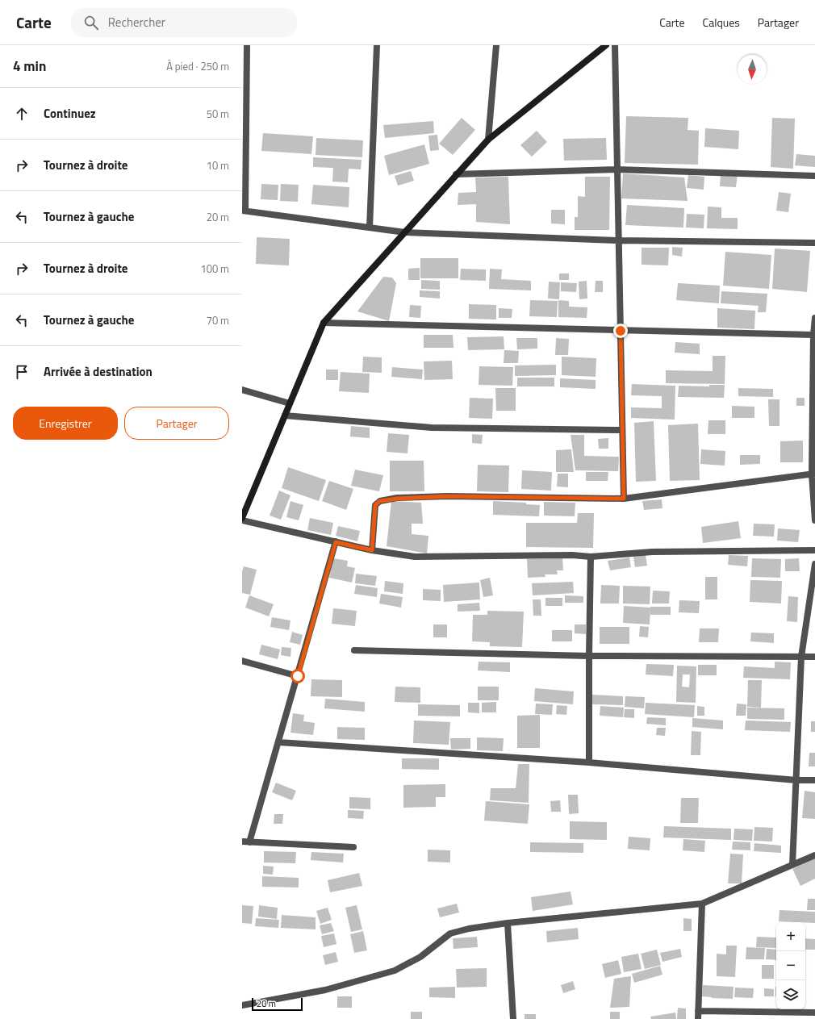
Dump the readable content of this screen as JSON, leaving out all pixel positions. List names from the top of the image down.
{
  "scale_bar": "20 m",
  "north": "bottom",
  "page": {
    "header": "Carte",
    "search": "Rechercher",
    "nav": ["Carte", "Calques", "Partager"],
    "heading": ["4 min", "À pied · 250 m"],
    "list": [
      ["Continuez", "50 m"],
      ["Tournez à droite", "10 m"],
      ["Tournez à gauche", "20 m"],
      ["Tournez à droite", "100 m"],
      ["Tournez à gauche", "70 m"],
      "Arrivée à destination"
    ],
    "buttons": ["Enregistrer", "Partager"],
    "map_buttons": ["+", "−"],
    "scale": "20 m"
  }
}
